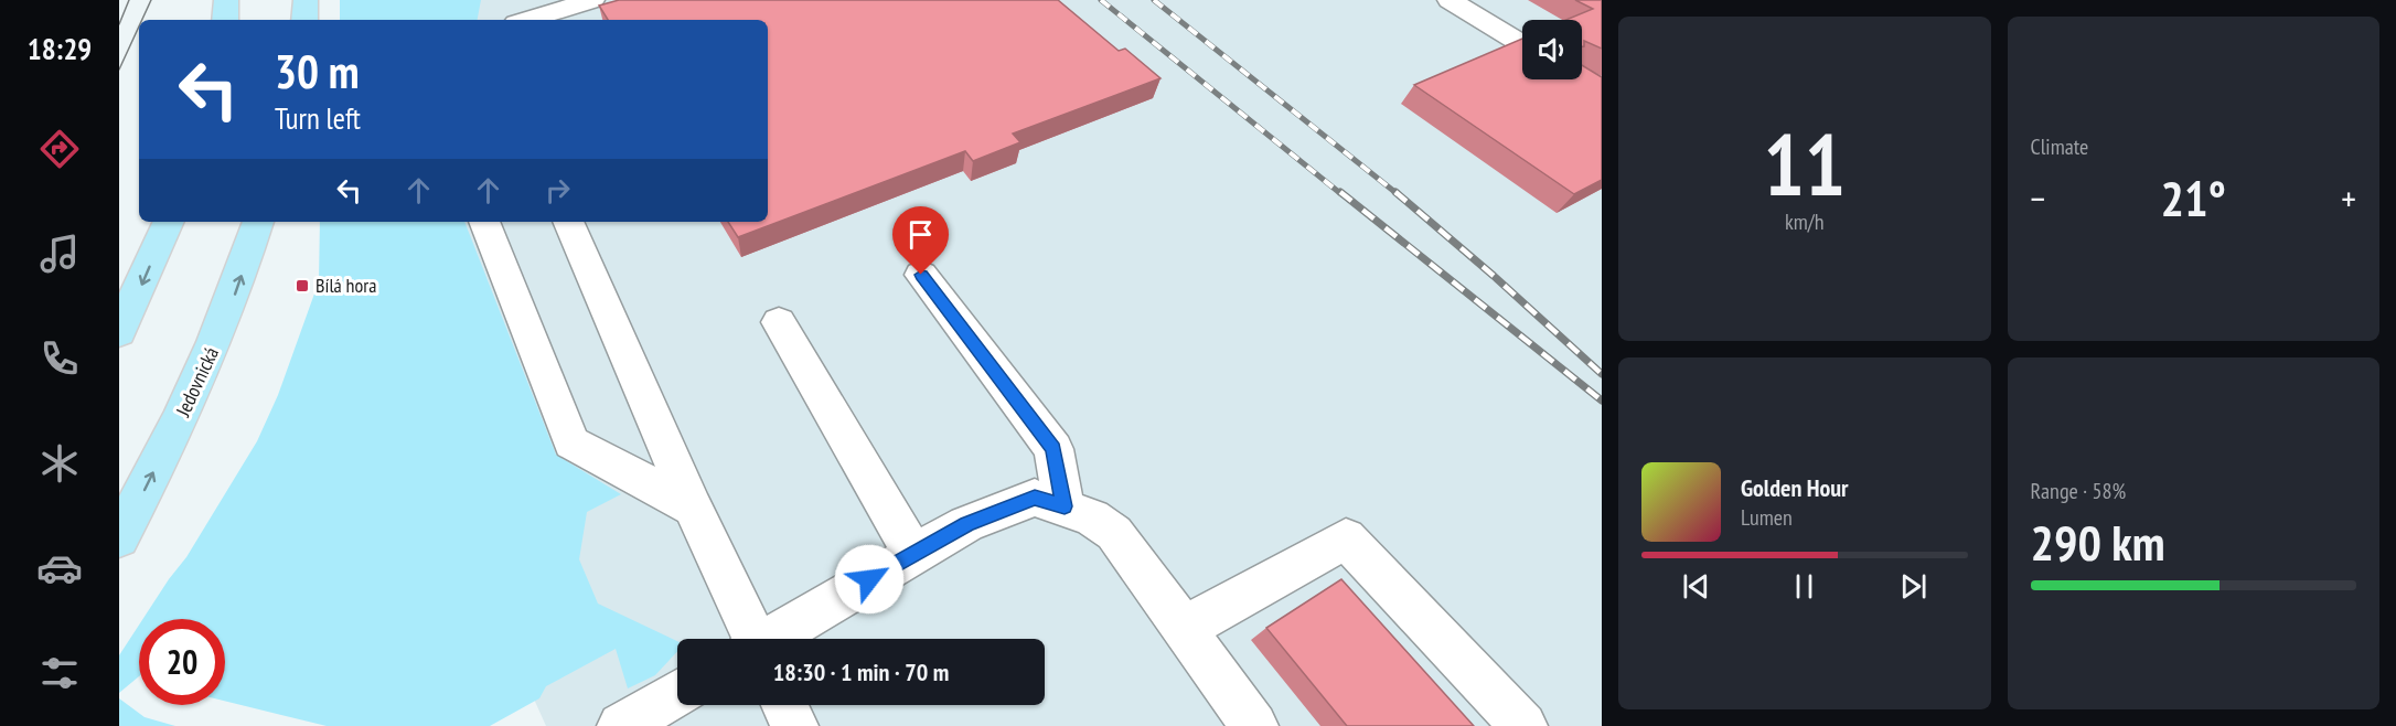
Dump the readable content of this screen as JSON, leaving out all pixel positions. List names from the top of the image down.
{
  "streets": {
    "main road": ["Jedovnická"]
  },
  "places": {
    "transit": ["Bílá hora"]
  },
  "page": {
    "tabs": "18:29",
    "tile": [
      ["11", "km/h"],
      "Climate",
      ["Range · 58%", "290 km"]
    ],
    "turn": ["30 m", "Turn left"],
    "heat": ["−", "21°", "+"],
    "song": ["Golden Hour", "Lumen"],
    "limit": "20",
    "trip": "18:30 · 1 min · 70 m"
  }
}
